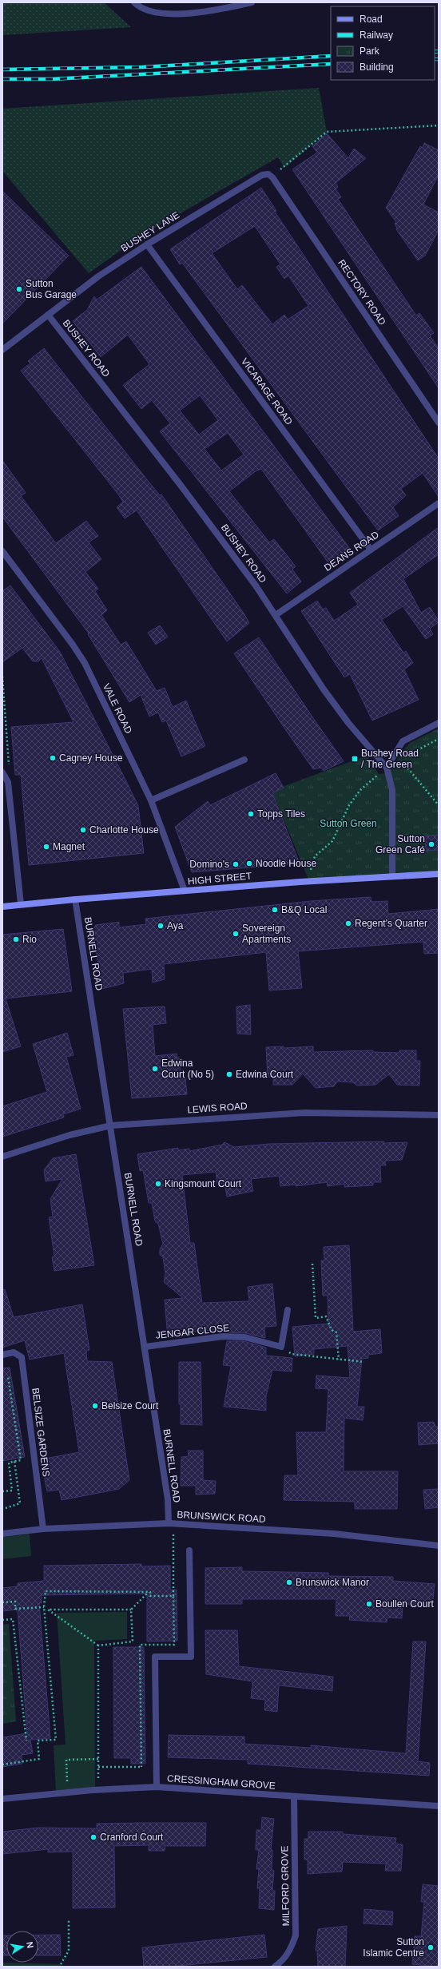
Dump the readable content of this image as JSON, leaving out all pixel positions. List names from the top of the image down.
{
  "streets": {
    "main road": ["HIGH STREET"],
    "street": [
      "BUSHEY LANE",
      "RECTORY ROAD",
      "BUSHEY ROAD",
      "VICARAGE ROAD",
      "DEANS ROAD",
      "VALE ROAD",
      "BURNELL ROAD",
      "LEWIS ROAD",
      "JENGAR CLOSE",
      "BELSIZE GARDENS",
      "BRUNSWICK ROAD",
      "CRESSINGHAM GROVE",
      "MILFORD GROVE"
    ]
  },
  "crossings": [
    ["BUSHEY LANE", "RECTORY ROAD"],
    ["BUSHEY LANE", "BUSHEY ROAD"],
    ["BUSHEY LANE", "VICARAGE ROAD"],
    ["BUSHEY ROAD", "DEANS ROAD"],
    ["BUSHEY ROAD", "HIGH STREET"],
    ["VICARAGE ROAD", "DEANS ROAD"],
    ["VALE ROAD", "HIGH STREET"],
    ["HIGH STREET", "BURNELL ROAD"],
    ["BURNELL ROAD", "LEWIS ROAD"],
    ["BURNELL ROAD", "JENGAR CLOSE"],
    ["BURNELL ROAD", "BRUNSWICK ROAD"],
    ["BELSIZE GARDENS", "BRUNSWICK ROAD"],
    ["CRESSINGHAM GROVE", "MILFORD GROVE"]
  ],
  "parks": ["Sutton Green"],
  "places": {
    "other": [
      "Sutton Bus Garage",
      "Cagney House",
      "Topps Tiles",
      "Charlotte House",
      "Sutton Green Café",
      "Magnet",
      "Noodle House",
      "Domino's",
      "B&Q Local",
      "Regent's Quarter",
      "Aya",
      "Sovereign Apartments",
      "Rio",
      "Edwina Court (No 5)",
      "Edwina Court",
      "Kingsmount Court",
      "Belsize Court",
      "Brunswick Manor",
      "Boullen Court",
      "Cranford Court",
      "Sutton Islamic Centre"
    ],
    "transit": ["Bushey Road / The Green"]
  },
  "legend": [
    "Road",
    "Railway",
    "Park",
    "Building"
  ],
  "north": "right"
}
